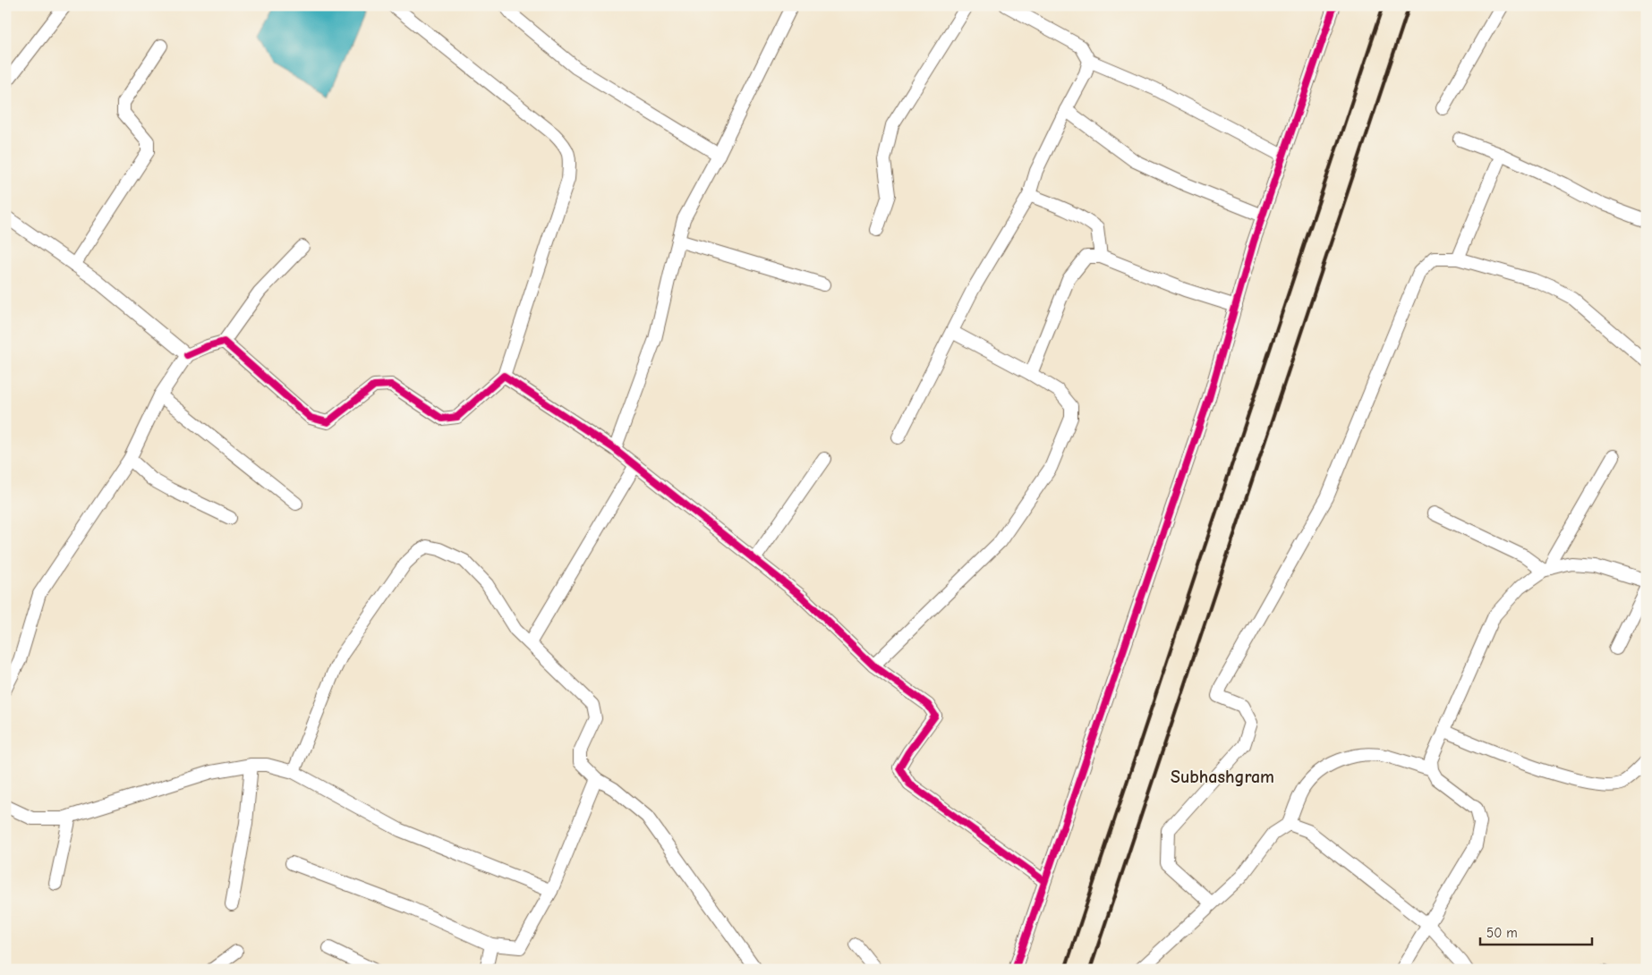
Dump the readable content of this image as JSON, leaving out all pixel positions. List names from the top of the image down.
{
  "districts": ["Subhashgram"],
  "scale_bar": "50 m"
}
